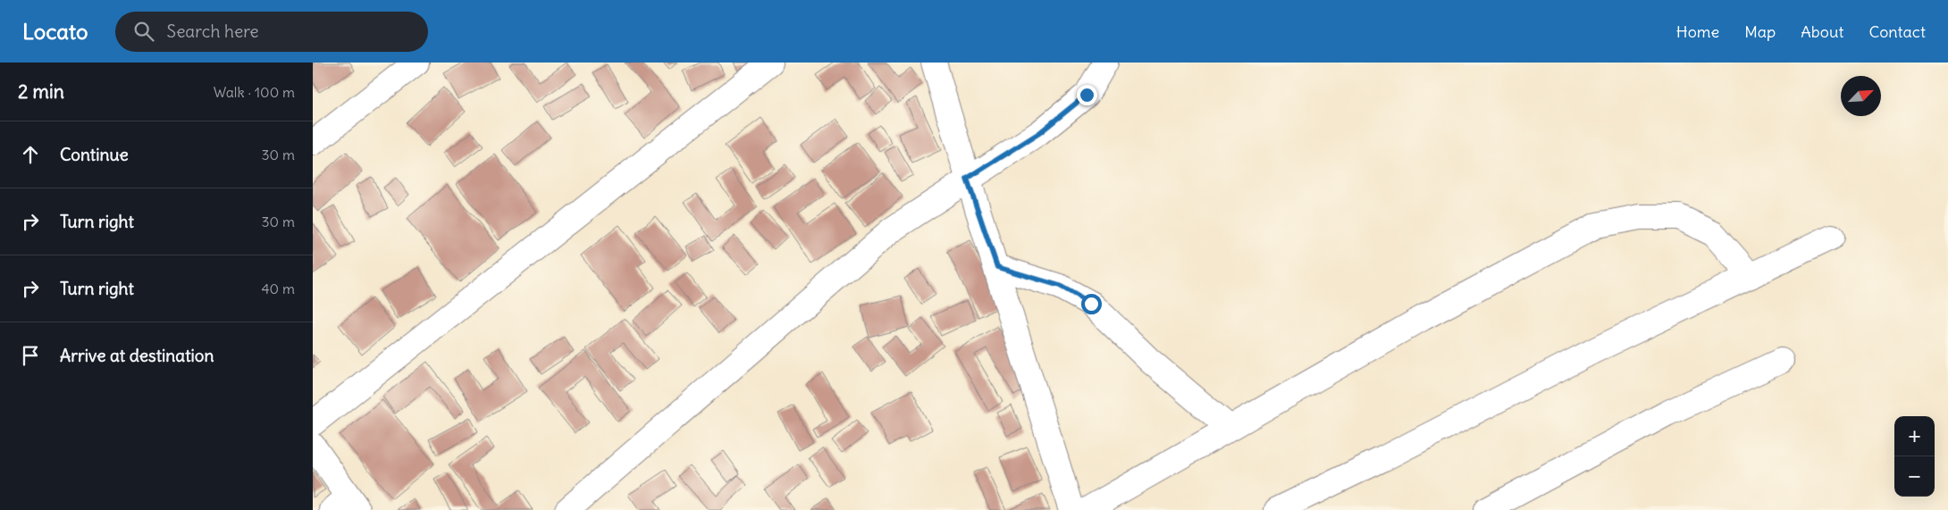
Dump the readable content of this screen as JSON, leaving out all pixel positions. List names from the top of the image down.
{
  "north": "top right",
  "page": {
    "header": "Locato",
    "search": "Search here",
    "nav": [
      "Home",
      "Map",
      "About",
      "Contact"
    ],
    "heading": ["2 min", "Walk · 100 m"],
    "list": [
      ["Continue", "30 m"],
      ["Turn right", "30 m"],
      ["Turn right", "40 m"],
      "Arrive at destination"
    ],
    "map_buttons": ["+", "−"]
  }
}
